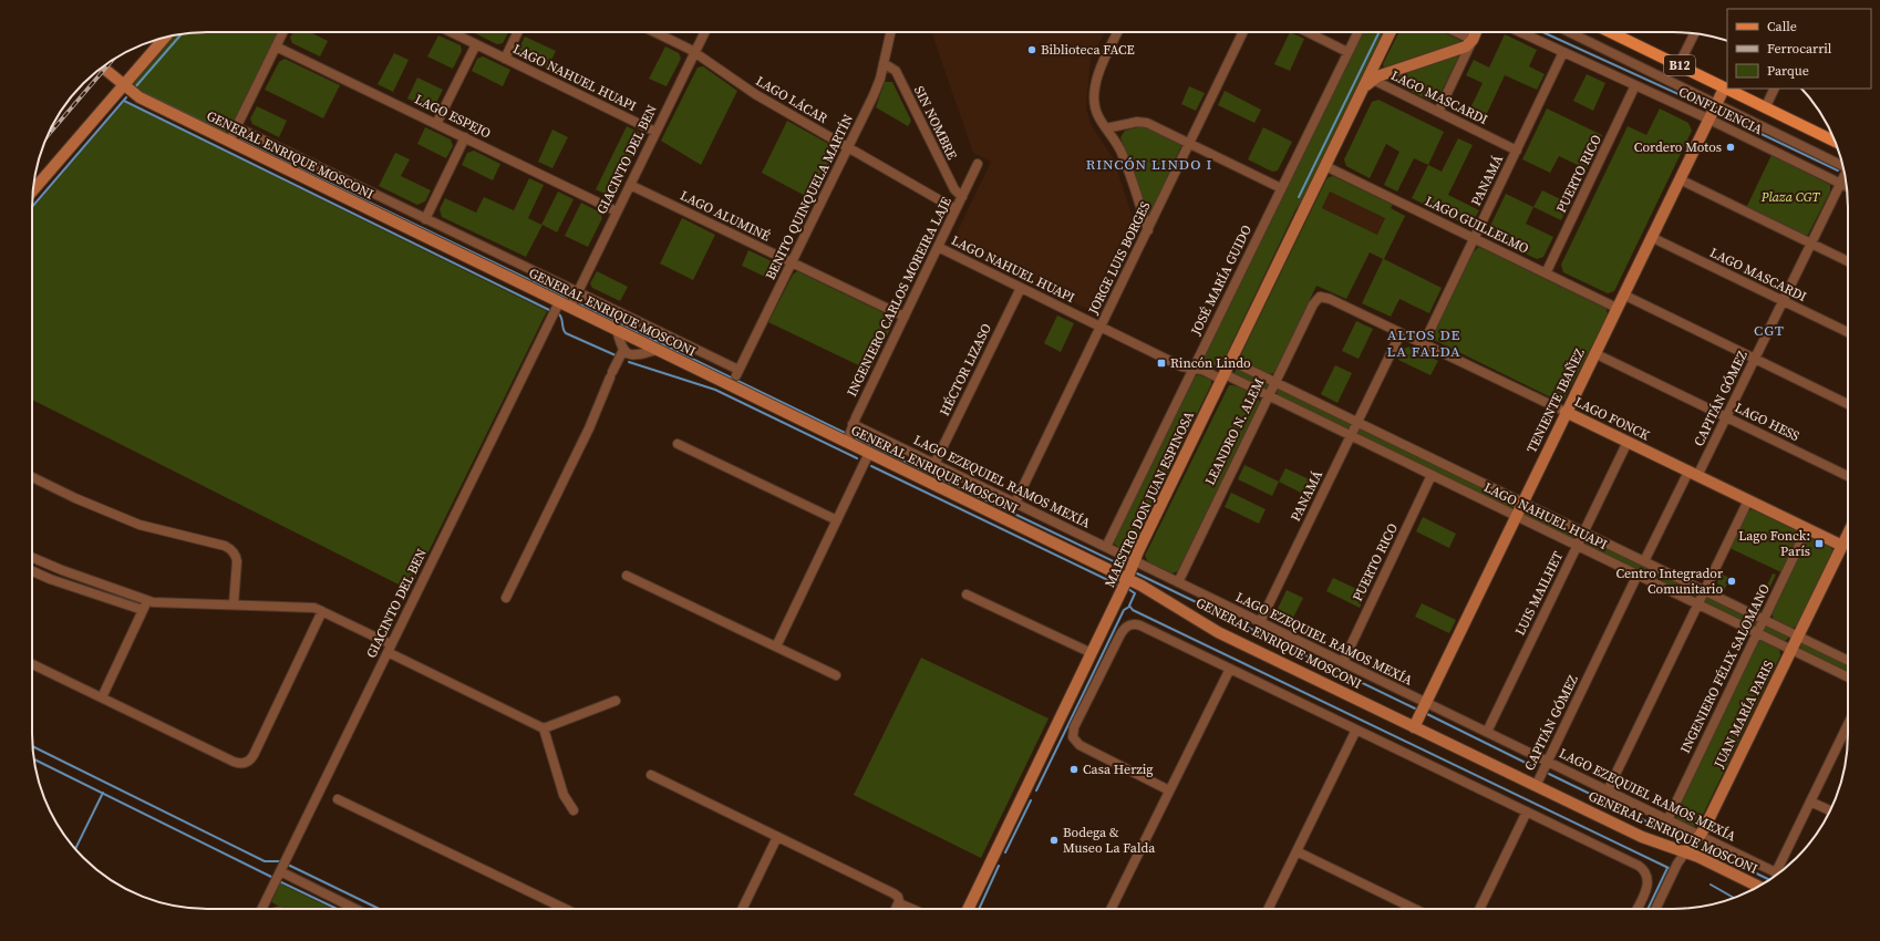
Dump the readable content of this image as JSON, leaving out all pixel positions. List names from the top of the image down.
{
  "streets": {
    "main road": ["B12"],
    "street": [
      "LAGO NAHUEL HUAPI",
      "LAGO MASCARDI",
      "LAGO LÁCAR",
      "CONFLUENCIA",
      "LAGO ESPEJO",
      "SIN NOMBRE",
      "GENERAL ENRIQUE MOSCONI",
      "GIACINTO DEL BEN",
      "PUERTO RICO",
      "PANAMÁ",
      "BENITO QUINQUELA MARTÍN",
      "LAGO ALUMINÉ",
      "LAGO GUILLELMO",
      "JORGE LUIS BORGES",
      "JOSÉ MARÍA GUIDO",
      "INGENIERO CARLOS MOREIRA LAJE",
      "HÉCTOR LIZASO",
      "CAPITÁN GÓMEZ",
      "TENIENTE IBAÑEZ",
      "LAGO FONCK",
      "LAGO HESS",
      "LEANDRO N. ALEM",
      "LAGO EZEQUIEL RAMOS MEXÍA",
      "MAESTRO DON JUAN ESPINOSA",
      "LUIS MAILHET",
      "INGENIERO FÉLIX SALOMANO",
      "JUAN MARÍA PARIS"
    ]
  },
  "crossings": [
    ["B12", "TENIENTE IBAÑEZ"],
    ["LAGO NAHUEL HUAPI", "GIACINTO DEL BEN"],
    ["LAGO NAHUEL HUAPI", "PUERTO RICO"],
    ["LAGO NAHUEL HUAPI", "PANAMÁ"],
    ["LAGO NAHUEL HUAPI", "JORGE LUIS BORGES"],
    ["LAGO NAHUEL HUAPI", "JOSÉ MARÍA GUIDO"],
    ["LAGO NAHUEL HUAPI", "INGENIERO CARLOS MOREIRA LAJE"],
    ["LAGO NAHUEL HUAPI", "HÉCTOR LIZASO"],
    ["LAGO NAHUEL HUAPI", "CAPITÁN GÓMEZ"],
    ["LAGO NAHUEL HUAPI", "TENIENTE IBAÑEZ"],
    ["LAGO NAHUEL HUAPI", "LEANDRO N. ALEM"],
    ["LAGO NAHUEL HUAPI", "MAESTRO DON JUAN ESPINOSA"],
    ["LAGO NAHUEL HUAPI", "LUIS MAILHET"],
    ["LAGO NAHUEL HUAPI", "INGENIERO FÉLIX SALOMANO"],
    ["LAGO NAHUEL HUAPI", "JUAN MARÍA PARIS"],
    ["LAGO MASCARDI", "PANAMÁ"],
    ["LAGO MASCARDI", "CAPITÁN GÓMEZ"],
    ["LAGO MASCARDI", "TENIENTE IBAÑEZ"],
    ["LAGO MASCARDI", "MAESTRO DON JUAN ESPINOSA"],
    ["LAGO LÁCAR", "GIACINTO DEL BEN"],
    ["LAGO LÁCAR", "BENITO QUINQUELA MARTÍN"],
    ["LAGO LÁCAR", "INGENIERO CARLOS MOREIRA LAJE"],
    ["CONFLUENCIA", "PUERTO RICO"],
    ["CONFLUENCIA", "PANAMÁ"],
    ["CONFLUENCIA", "CAPITÁN GÓMEZ"],
    ["CONFLUENCIA", "TENIENTE IBAÑEZ"],
    ["LAGO ESPEJO", "GIACINTO DEL BEN"],
    ["SIN NOMBRE", "BENITO QUINQUELA MARTÍN"],
    ["SIN NOMBRE", "INGENIERO CARLOS MOREIRA LAJE"],
    ["GENERAL ENRIQUE MOSCONI", "GIACINTO DEL BEN"],
    ["GENERAL ENRIQUE MOSCONI", "INGENIERO CARLOS MOREIRA LAJE"],
    ["GENERAL ENRIQUE MOSCONI", "CAPITÁN GÓMEZ"],
    ["GENERAL ENRIQUE MOSCONI", "TENIENTE IBAÑEZ"],
    ["GENERAL ENRIQUE MOSCONI", "MAESTRO DON JUAN ESPINOSA"],
    ["GENERAL ENRIQUE MOSCONI", "JUAN MARÍA PARIS"],
    ["GIACINTO DEL BEN", "BENITO QUINQUELA MARTÍN"],
    ["GIACINTO DEL BEN", "LAGO ALUMINÉ"],
    ["PUERTO RICO", "LAGO GUILLELMO"],
    ["PUERTO RICO", "LAGO EZEQUIEL RAMOS MEXÍA"],
    ["PANAMÁ", "LAGO GUILLELMO"],
    ["PANAMÁ", "LAGO FONCK"],
    ["PANAMÁ", "LAGO EZEQUIEL RAMOS MEXÍA"],
    ["BENITO QUINQUELA MARTÍN", "LAGO ALUMINÉ"],
    ["LAGO ALUMINÉ", "INGENIERO CARLOS MOREIRA LAJE"],
    ["LAGO GUILLELMO", "TENIENTE IBAÑEZ"],
    ["LAGO GUILLELMO", "MAESTRO DON JUAN ESPINOSA"],
    ["JORGE LUIS BORGES", "LAGO EZEQUIEL RAMOS MEXÍA"],
    ["JOSÉ MARÍA GUIDO", "LAGO EZEQUIEL RAMOS MEXÍA"],
    ["INGENIERO CARLOS MOREIRA LAJE", "LAGO EZEQUIEL RAMOS MEXÍA"],
    ["HÉCTOR LIZASO", "LAGO EZEQUIEL RAMOS MEXÍA"],
    ["CAPITÁN GÓMEZ", "LAGO FONCK"],
    ["CAPITÁN GÓMEZ", "LAGO HESS"],
    ["CAPITÁN GÓMEZ", "LAGO EZEQUIEL RAMOS MEXÍA"],
    ["TENIENTE IBAÑEZ", "LAGO FONCK"],
    ["TENIENTE IBAÑEZ", "LAGO HESS"],
    ["TENIENTE IBAÑEZ", "LAGO EZEQUIEL RAMOS MEXÍA"],
    ["LAGO FONCK", "LEANDRO N. ALEM"],
    ["LAGO FONCK", "LUIS MAILHET"],
    ["LAGO FONCK", "INGENIERO FÉLIX SALOMANO"],
    ["LAGO FONCK", "JUAN MARÍA PARIS"],
    ["LEANDRO N. ALEM", "LAGO EZEQUIEL RAMOS MEXÍA"],
    ["LAGO EZEQUIEL RAMOS MEXÍA", "MAESTRO DON JUAN ESPINOSA"],
    ["LAGO EZEQUIEL RAMOS MEXÍA", "LUIS MAILHET"],
    ["LAGO EZEQUIEL RAMOS MEXÍA", "INGENIERO FÉLIX SALOMANO"],
    ["LAGO EZEQUIEL RAMOS MEXÍA", "JUAN MARÍA PARIS"]
  ],
  "districts": ["RINCÓN LINDO I", "CGT", "ALTOS DE LA FALDA"],
  "parks": ["Plaza CGT"],
  "places": {
    "other": [
      "Biblioteca FACE",
      "Cordero Motos",
      "Centro Integrador Comunitario",
      "Casa Herzig",
      "Bodega & Museo La Falda"
    ],
    "transit": ["Rincón Lindo", "Lago Fonck: París"]
  },
  "legend": ["Calle", "Ferrocarril", "Parque"]
}
